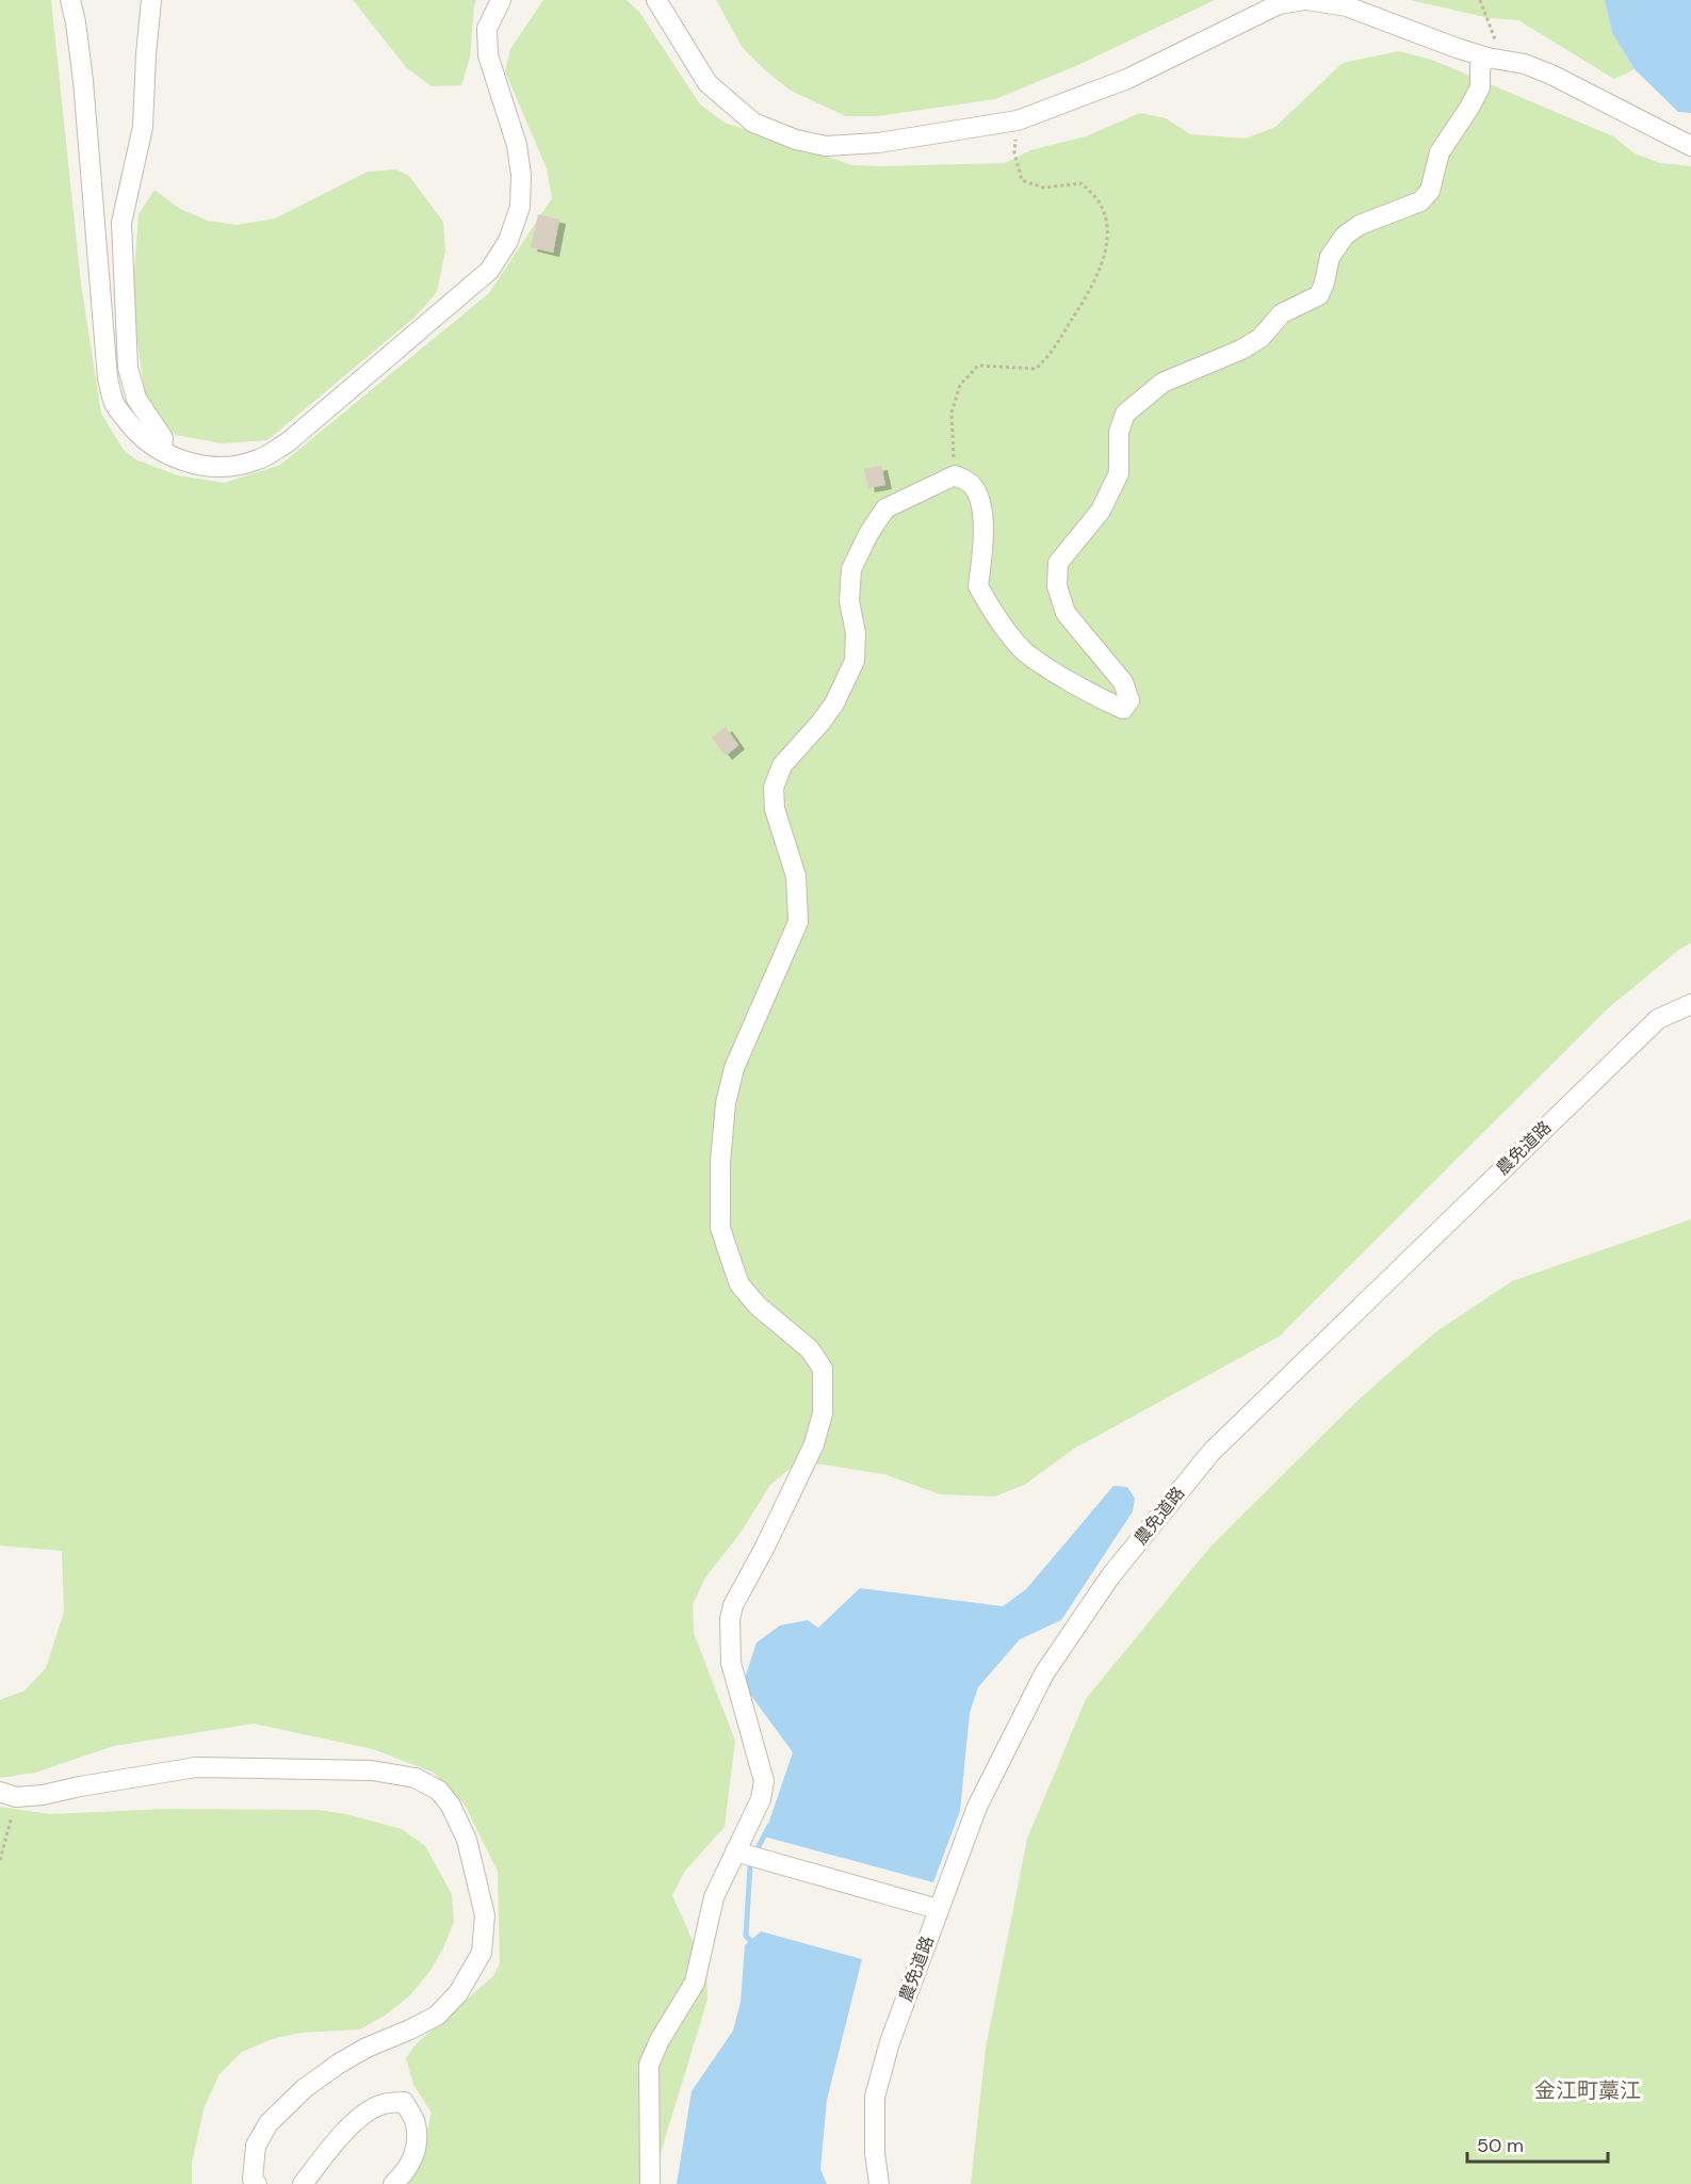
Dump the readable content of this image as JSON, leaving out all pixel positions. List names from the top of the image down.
{
  "streets": {
    "street": ["農免道路"]
  },
  "districts": ["金江町藁江"],
  "scale_bar": "50 m"
}
